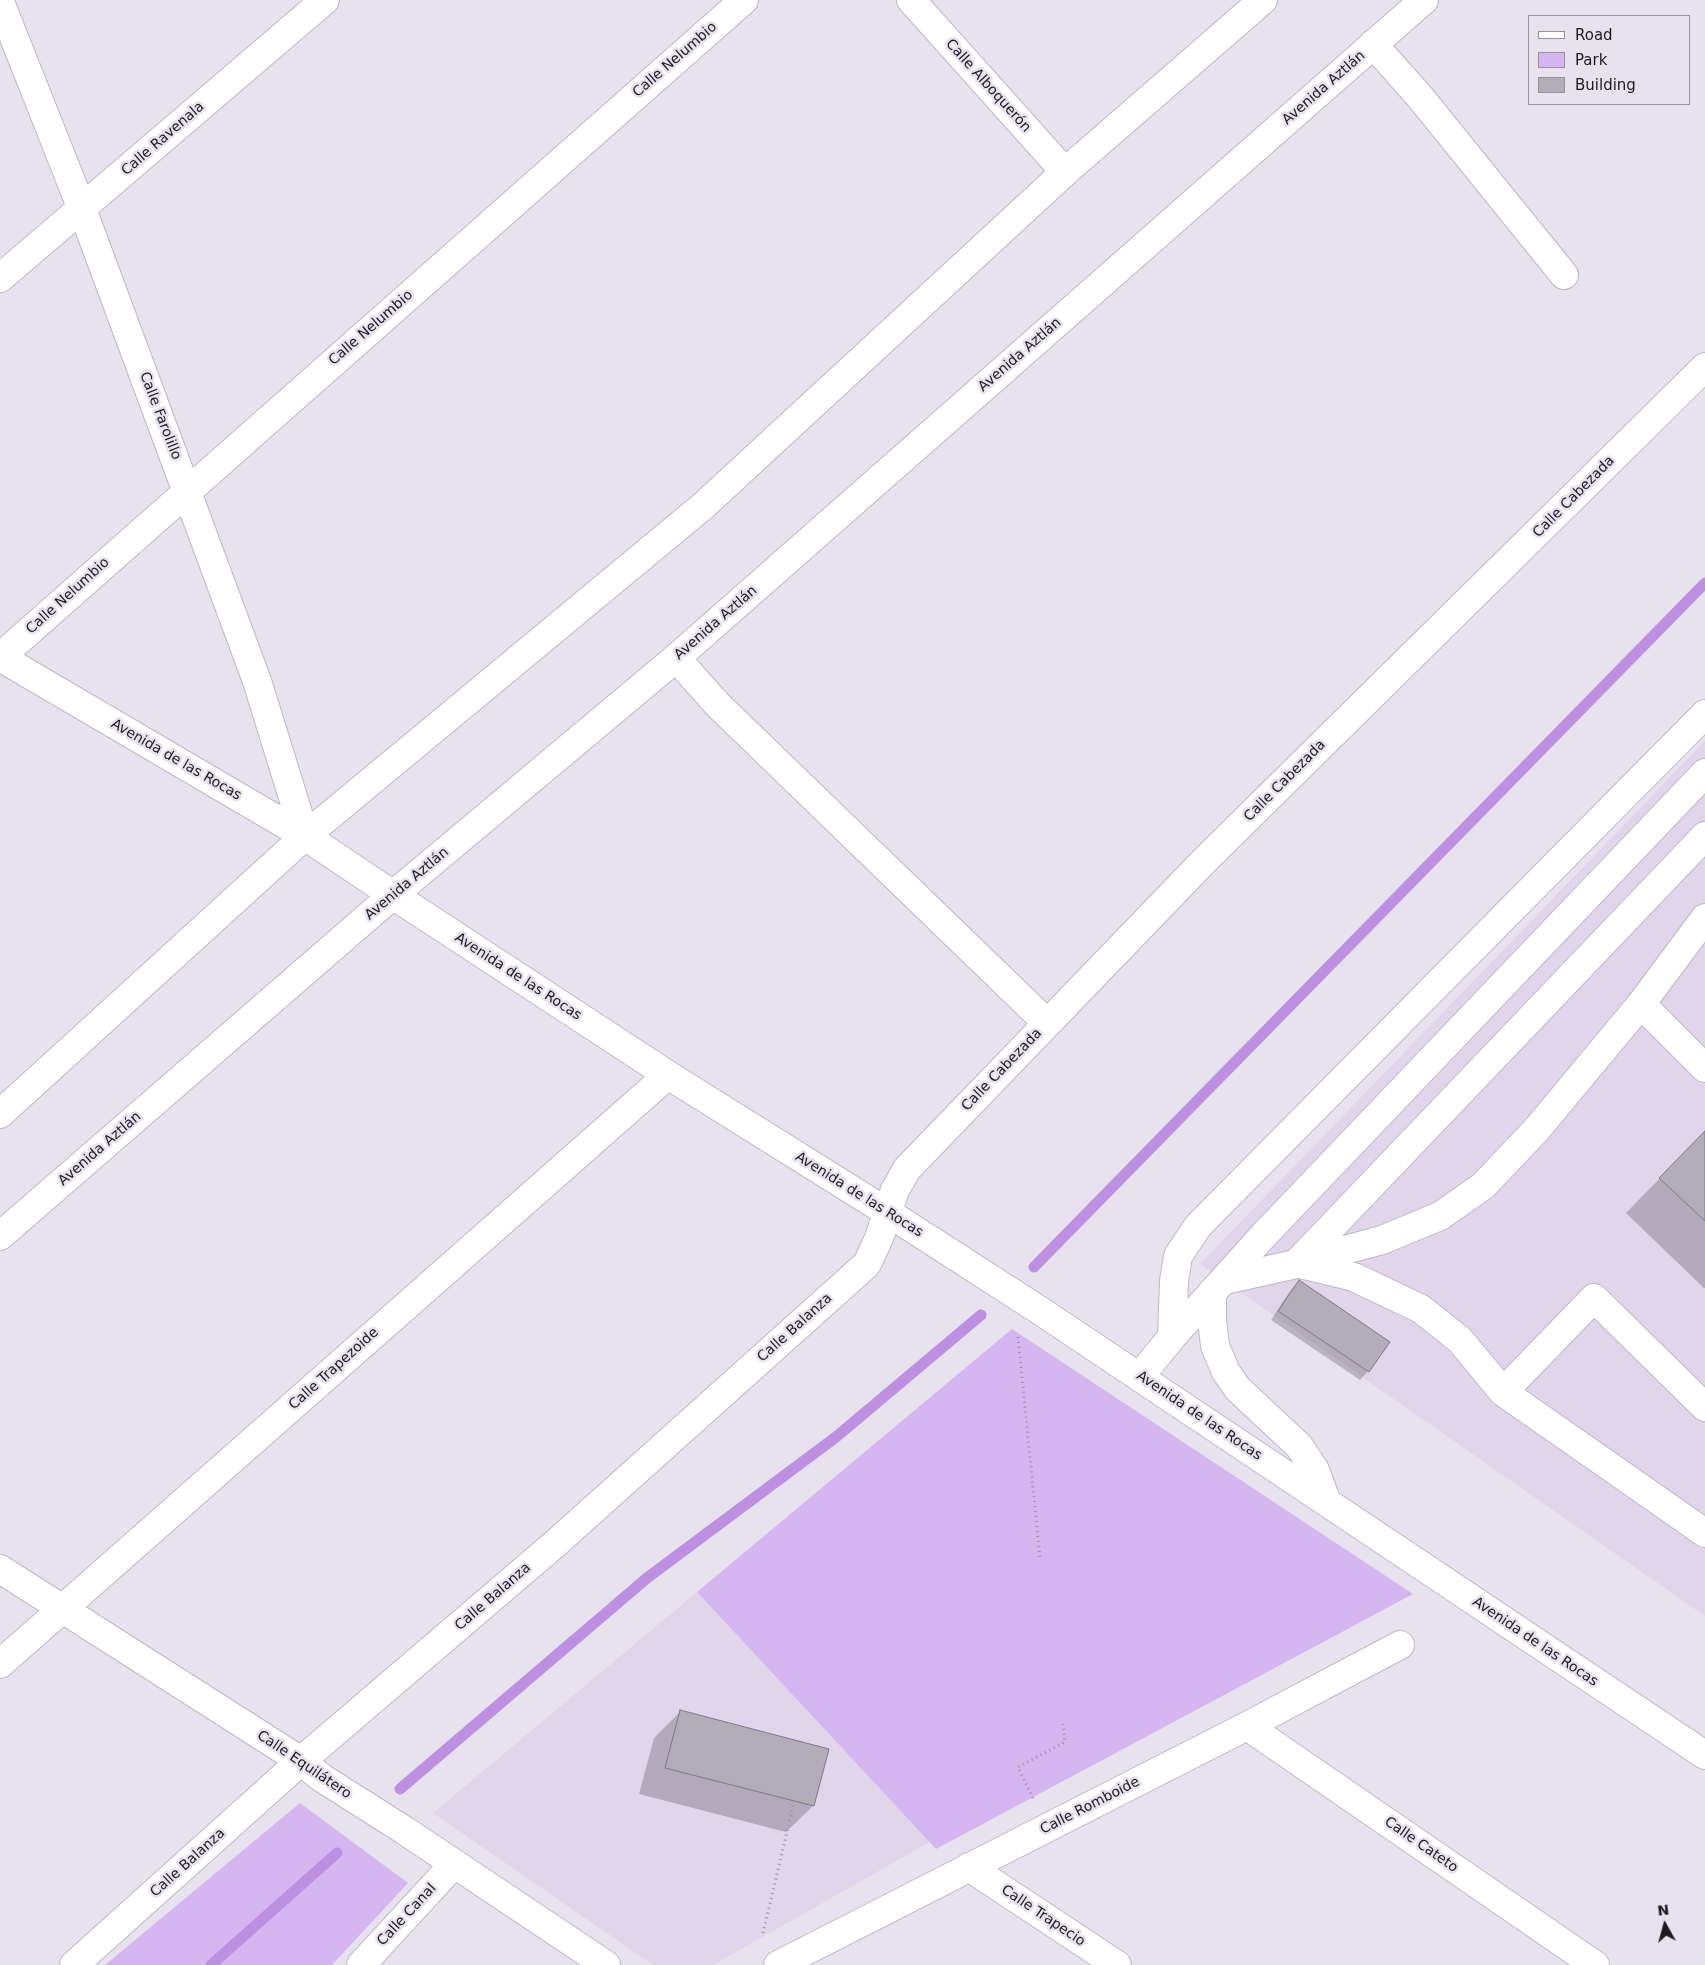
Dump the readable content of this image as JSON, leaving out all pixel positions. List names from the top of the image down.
{
  "streets": {
    "street": [
      "Calle Nelumbio",
      "Calle Alboquerón",
      "Avenida Aztlán",
      "Calle Ravenala",
      "Calle Farolillo",
      "Calle Cabezada",
      "Avenida de las Rocas",
      "Calle Balanza",
      "Calle Trapezoide",
      "Calle Equilátero",
      "Calle Romboide",
      "Calle Cateto",
      "Calle Canal",
      "Calle Trapecio"
    ]
  },
  "crossings": [
    ["Calle Nelumbio", "Calle Farolillo"],
    ["Calle Nelumbio", "Avenida de las Rocas"],
    ["Avenida Aztlán", "Avenida de las Rocas"],
    ["Calle Ravenala", "Calle Farolillo"],
    ["Calle Farolillo", "Avenida de las Rocas"],
    ["Calle Cabezada", "Avenida de las Rocas"],
    ["Calle Cabezada", "Calle Balanza"],
    ["Avenida de las Rocas", "Calle Balanza"],
    ["Avenida de las Rocas", "Calle Trapezoide"],
    ["Calle Balanza", "Calle Equilátero"],
    ["Calle Trapezoide", "Calle Equilátero"],
    ["Calle Equilátero", "Calle Canal"],
    ["Calle Romboide", "Calle Cateto"],
    ["Calle Romboide", "Calle Trapecio"]
  ],
  "legend": ["Road", "Park", "Building"],
  "north": "top"
}
